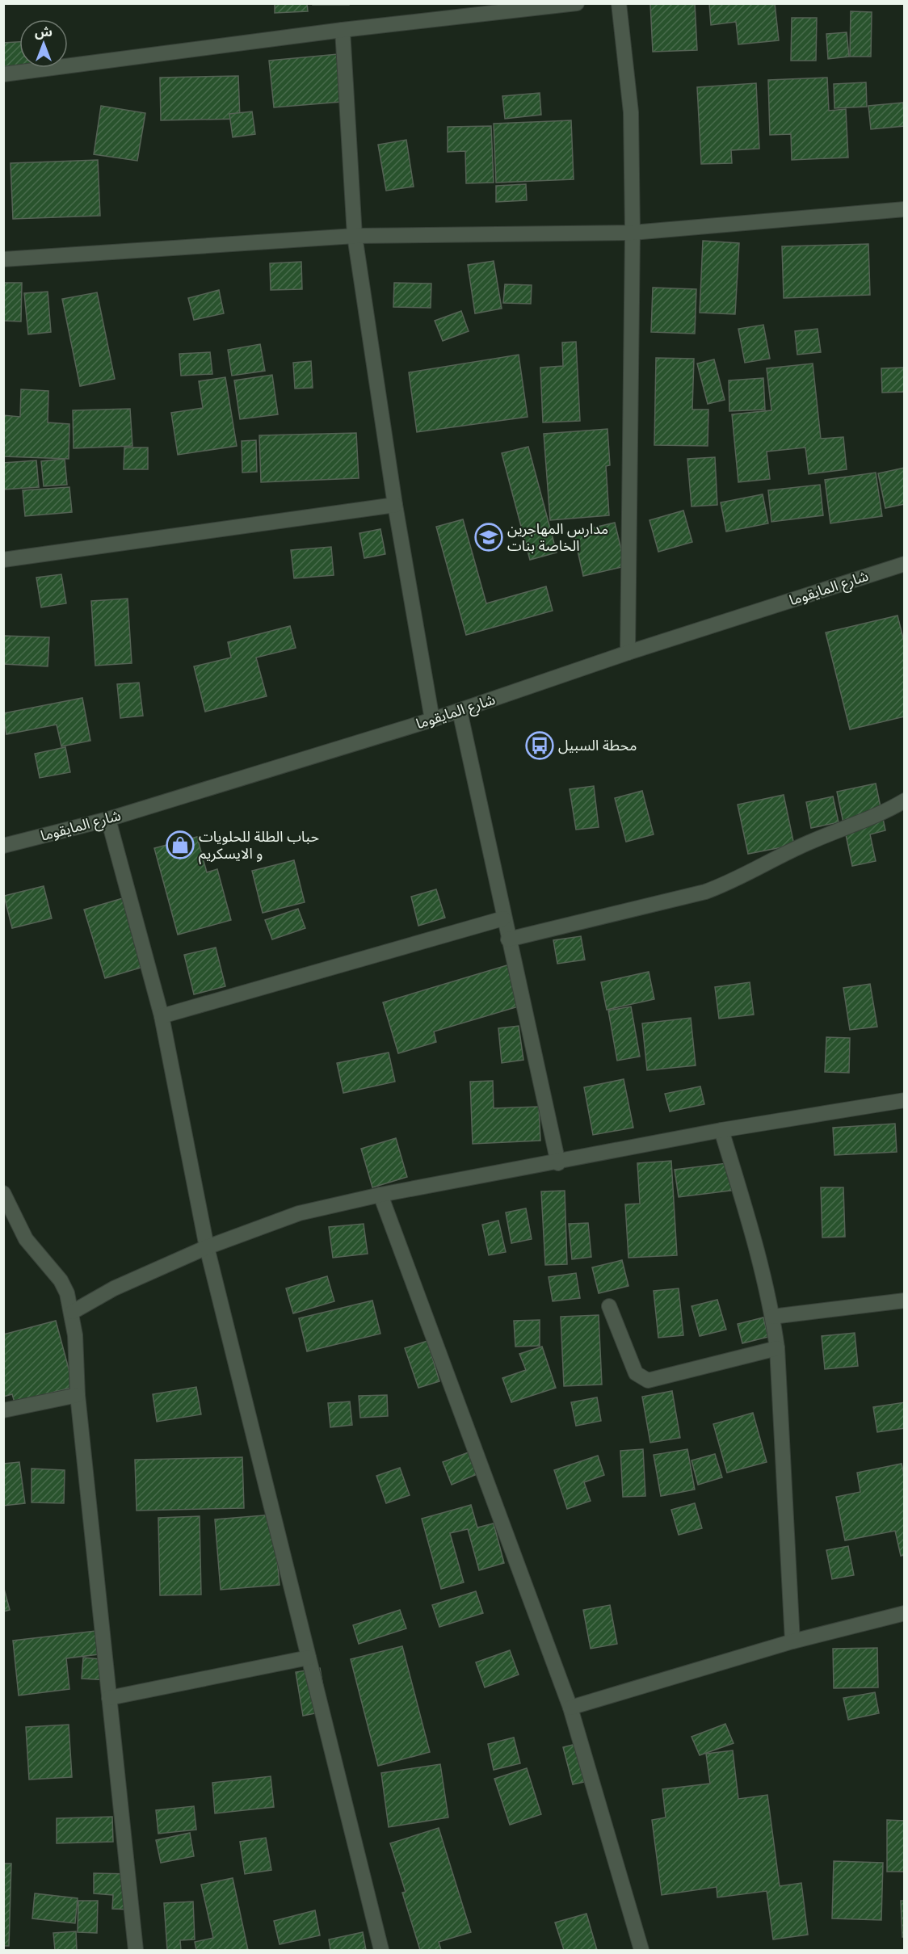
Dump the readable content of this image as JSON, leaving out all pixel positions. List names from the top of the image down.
{
  "streets": {
    "street": ["شارع المايقوما"]
  },
  "places": {
    "school or university": ["مدارس المهاجرين الخاصة بنات"],
    "bus stop": ["محطة السبيل"],
    "shop": ["حباب الطلة للحلويات و الايسكريم"]
  },
  "north": "top"
}
